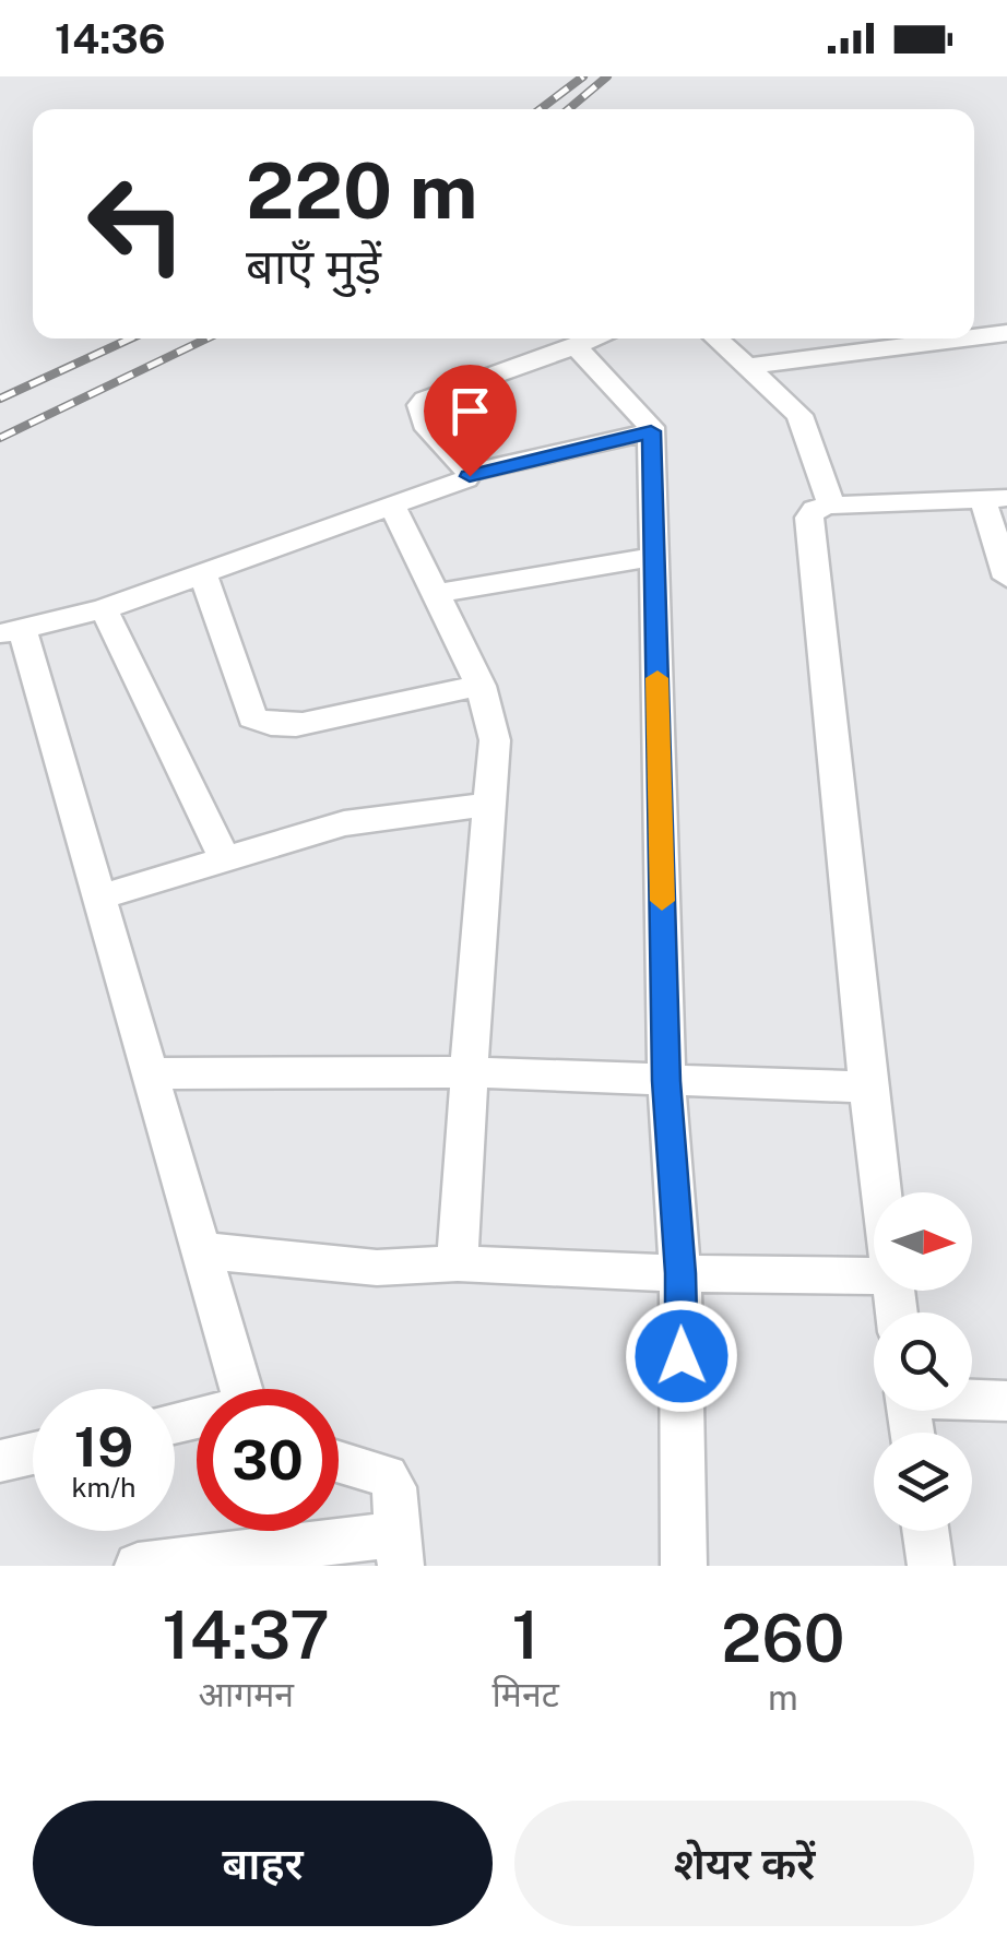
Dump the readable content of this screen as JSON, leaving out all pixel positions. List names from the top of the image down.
{
  "north": "right",
  "page": {
    "status": "14:36",
    "turn": ["220 m", "बाएँ मुड़ें"],
    "speed": "19 km/h",
    "limit": "30",
    "eta": [
      "14:37",
      "आगमन",
      "1",
      "मिनट",
      "260",
      "m"
    ],
    "buttons": ["बाहर", "शेयर करें"]
  }
}
